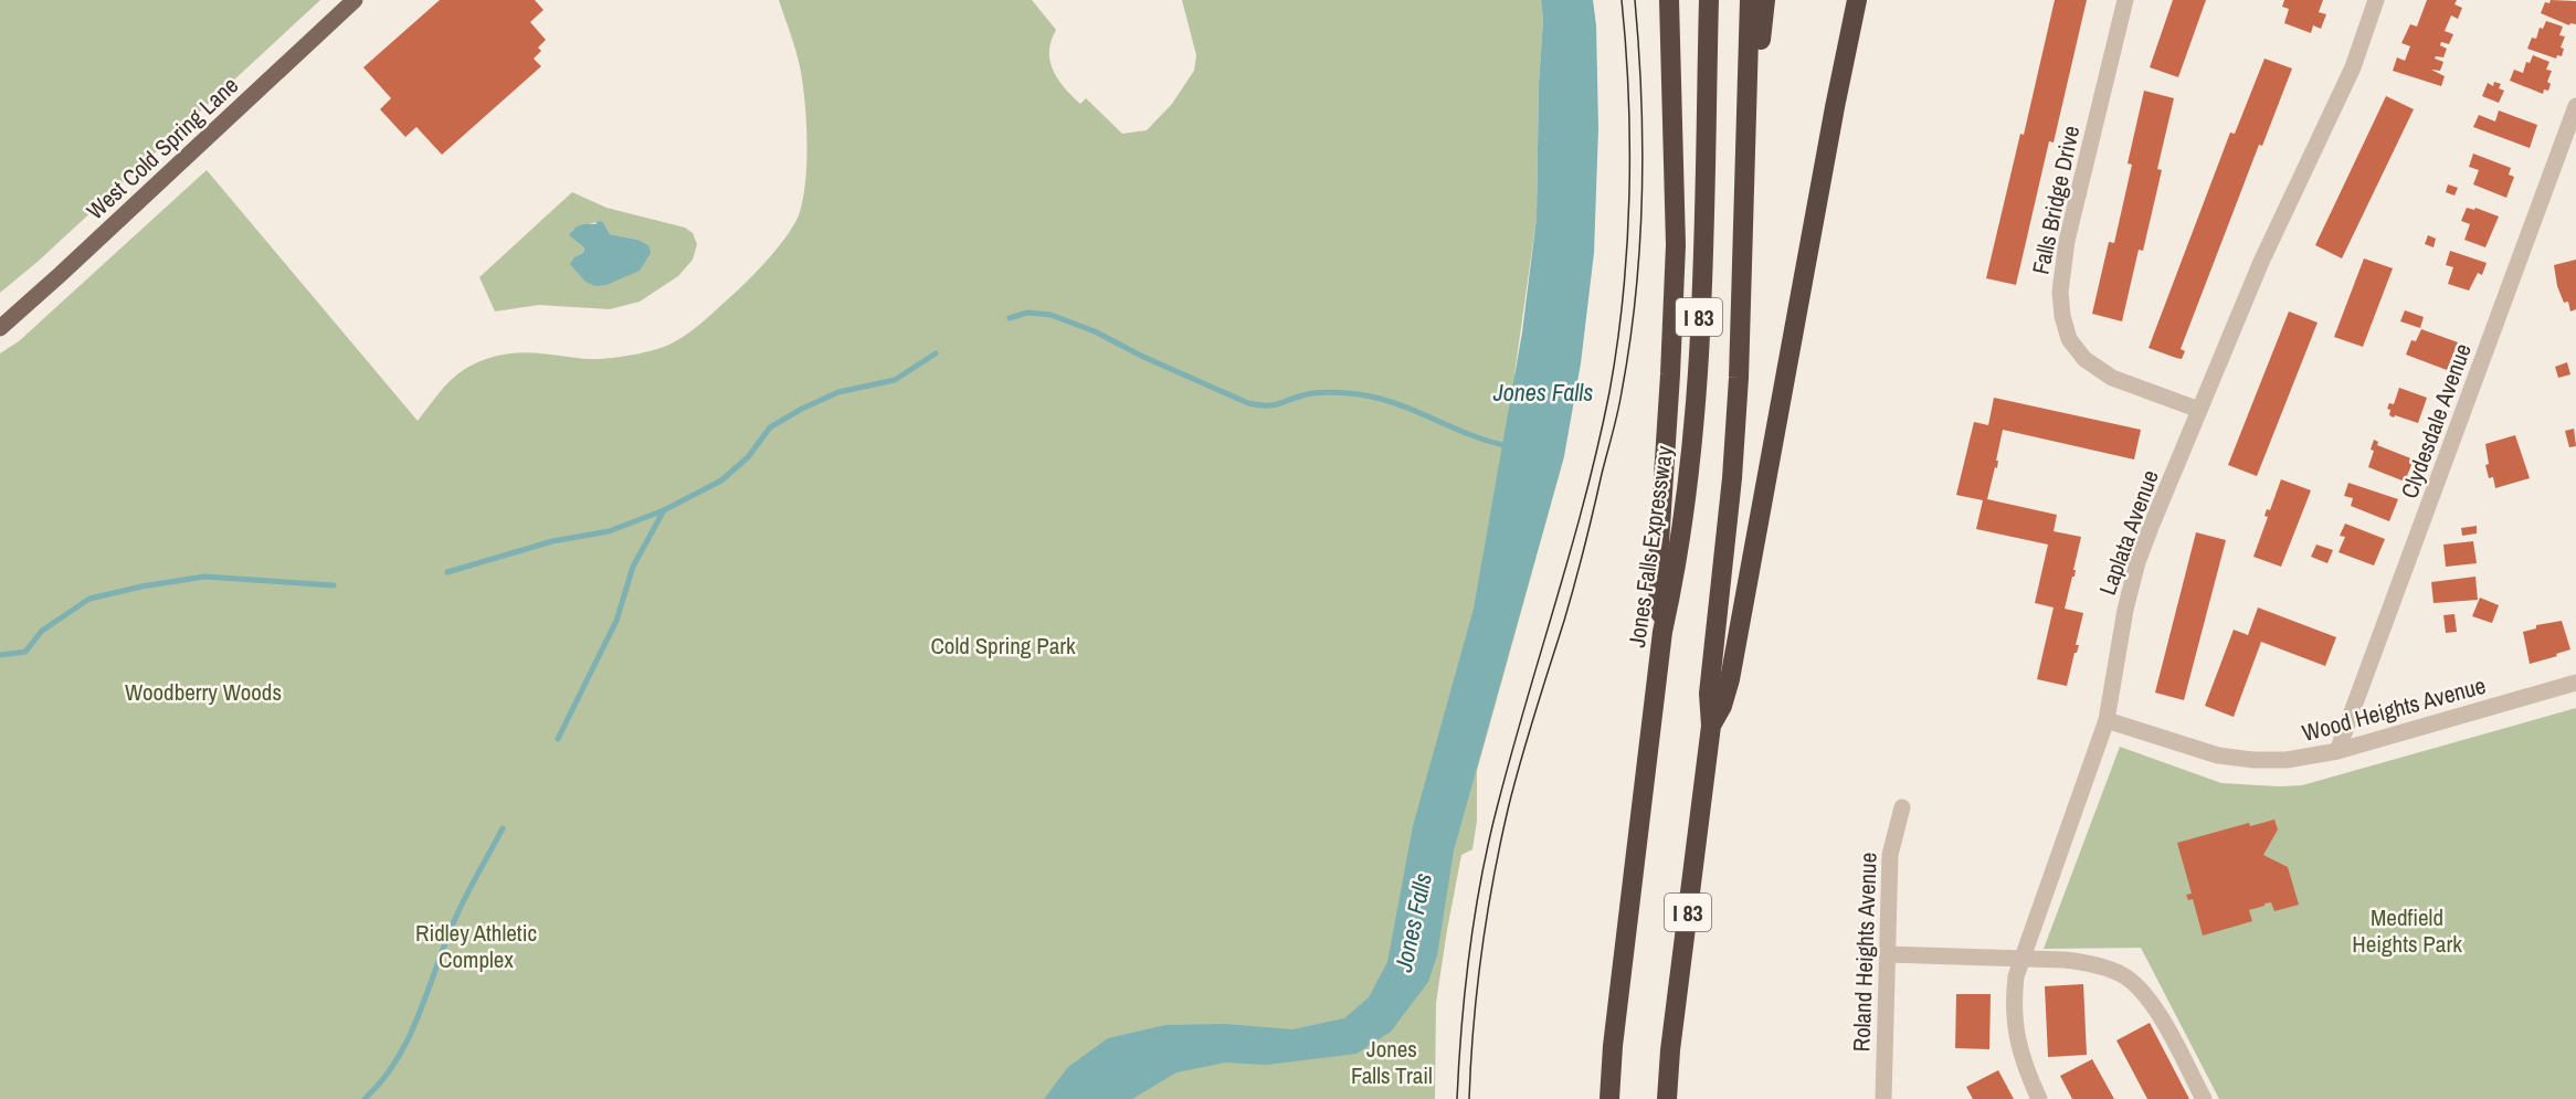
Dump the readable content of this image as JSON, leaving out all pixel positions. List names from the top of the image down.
{
  "streets": {
    "highway": ["I 83", "Jones Falls Expressway"],
    "main road": ["West Cold Spring Lane"],
    "street": [
      "Falls Bridge Drive",
      "Clydesdale Avenue",
      "Laplata Avenue",
      "Wood Heights Avenue",
      "Roland Heights Avenue"
    ]
  },
  "crossings": [
    ["Falls Bridge Drive", "Laplata Avenue"],
    ["Clydesdale Avenue", "Wood Heights Avenue"],
    ["Laplata Avenue", "Wood Heights Avenue"]
  ],
  "water": ["Jones Falls"],
  "parks": [
    "Cold Spring Park",
    "Woodberry Woods",
    "Medfield Heights Park",
    "Ridley Athletic Complex",
    "Jones Falls Trail"
  ]
}
